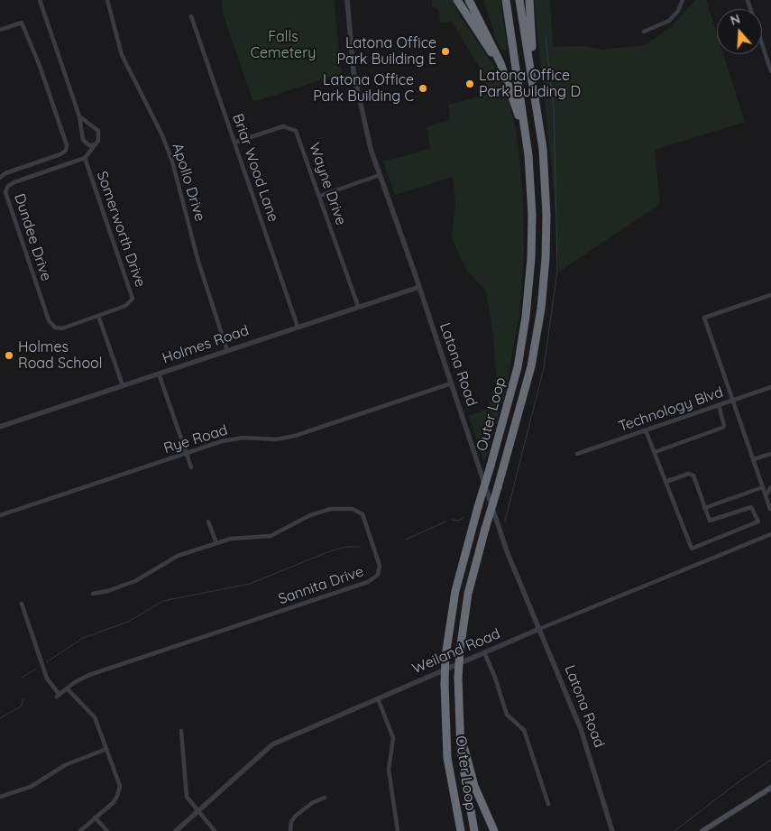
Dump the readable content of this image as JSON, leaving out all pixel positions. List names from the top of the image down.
{
  "streets": {
    "highway": ["Outer Loop"],
    "street": [
      "Briar Wood Lane",
      "Apollo Drive",
      "Wayne Drive",
      "Somerworth Drive",
      "Dundee Drive",
      "Holmes Road",
      "Latona Road",
      "Technology Blvd",
      "Rye Road",
      "Sannita Drive",
      "Weiland Road"
    ]
  },
  "crossings": [
    ["Briar Wood Lane", "Wayne Drive"],
    ["Briar Wood Lane", "Holmes Road"],
    ["Apollo Drive", "Holmes Road"],
    ["Wayne Drive", "Holmes Road"],
    ["Somerworth Drive", "Dundee Drive"],
    ["Holmes Road", "Latona Road"],
    ["Latona Road", "Rye Road"],
    ["Latona Road", "Weiland Road"]
  ],
  "parks": ["Falls Cemetery"],
  "places": [
    "Latona Office Park Building E",
    "Latona Office Park Building D",
    "Latona Office Park Building C",
    "Holmes Road School"
  ],
  "north": "top"
}
